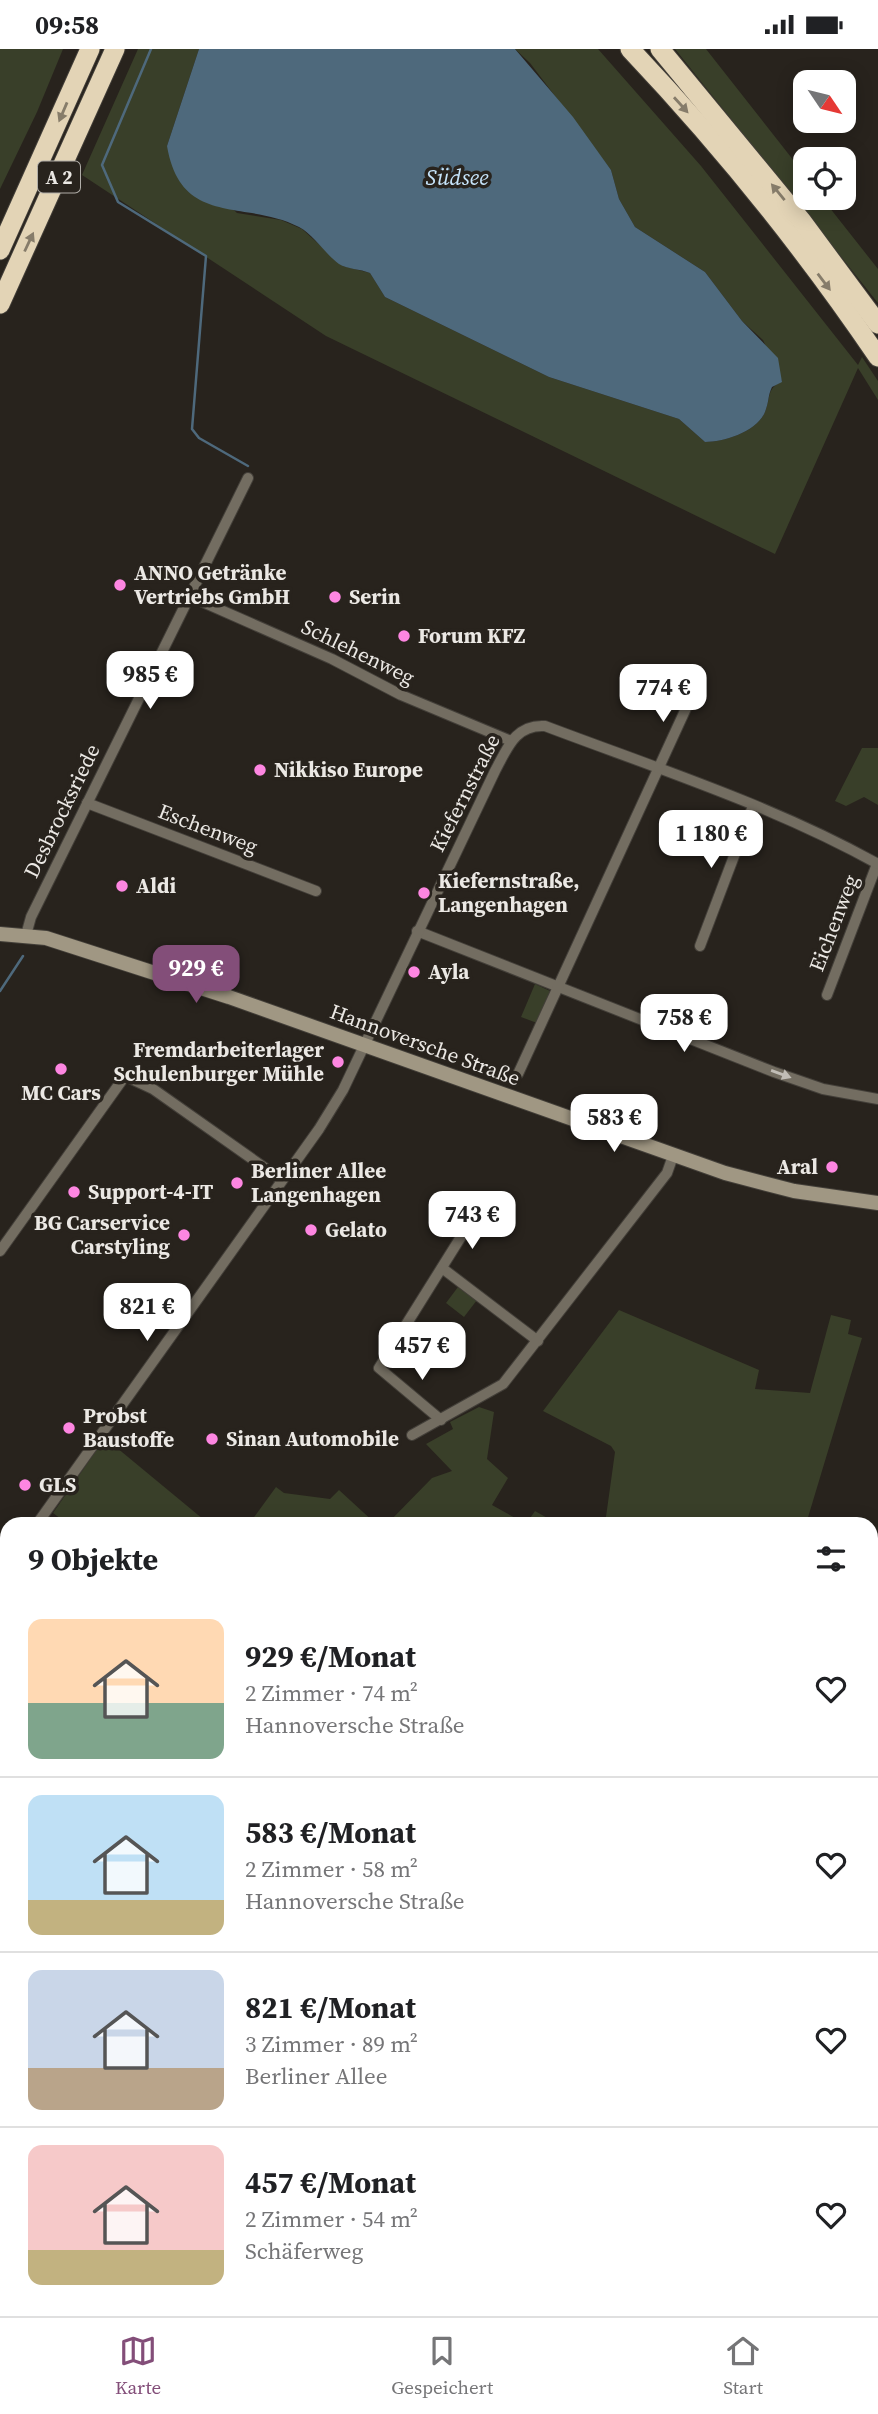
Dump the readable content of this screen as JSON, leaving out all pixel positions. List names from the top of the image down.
{
  "streets": {
    "highway": ["A 2"],
    "main road": ["Hannoversche Straße"],
    "street": [
      "Schlehenweg",
      "Kiefernstraße",
      "Desbrocksriede",
      "Eschenweg",
      "Eichenweg"
    ]
  },
  "crossings": [
    ["Schlehenweg", "Kiefernstraße"],
    ["Schlehenweg", "Desbrocksriede"],
    ["Kiefernstraße", "Eichenweg"],
    ["Kiefernstraße", "Hannoversche Straße"],
    ["Desbrocksriede", "Eschenweg"],
    ["Desbrocksriede", "Hannoversche Straße"]
  ],
  "water": ["Südsee"],
  "places": [
    "ANNO Getränke Vertriebs GmbH",
    "Serin",
    "Forum KFZ",
    "Nikkiso Europe",
    "Aldi",
    "Kiefernstraße, Langenhagen",
    "Ayla",
    "Fremdarbeiterlager Schulenburger Mühle",
    "MC Cars",
    "Aral",
    "Berliner Allee Langenhagen",
    "Support-4-IT",
    "Gelato",
    "BG Carservice Carstyling",
    "Probst Baustoffe",
    "Sinan Automobile",
    "GLS"
  ],
  "north": "bottom right",
  "page": {
    "status": "09:58",
    "price": [
      "985 €",
      "774 €",
      "1 180 €",
      "929 €",
      "758 €",
      "583 €",
      "743 €",
      "821 €",
      "457 €"
    ],
    "heading": "9 Objekte",
    "list": [
      {
        "name": "929 €/Monat",
        "note": "2 Zimmer · 74 m² · Hannoversche Straße"
      },
      {
        "name": "583 €/Monat",
        "note": "2 Zimmer · 58 m² · Hannoversche Straße"
      },
      {
        "name": "821 €/Monat",
        "note": "3 Zimmer · 89 m² · Berliner Allee"
      },
      {
        "name": "457 €/Monat",
        "note": "2 Zimmer · 54 m² · Schäferweg"
      }
    ],
    "tabs": ["Karte", "Gespeichert", "Start"]
  }
}
